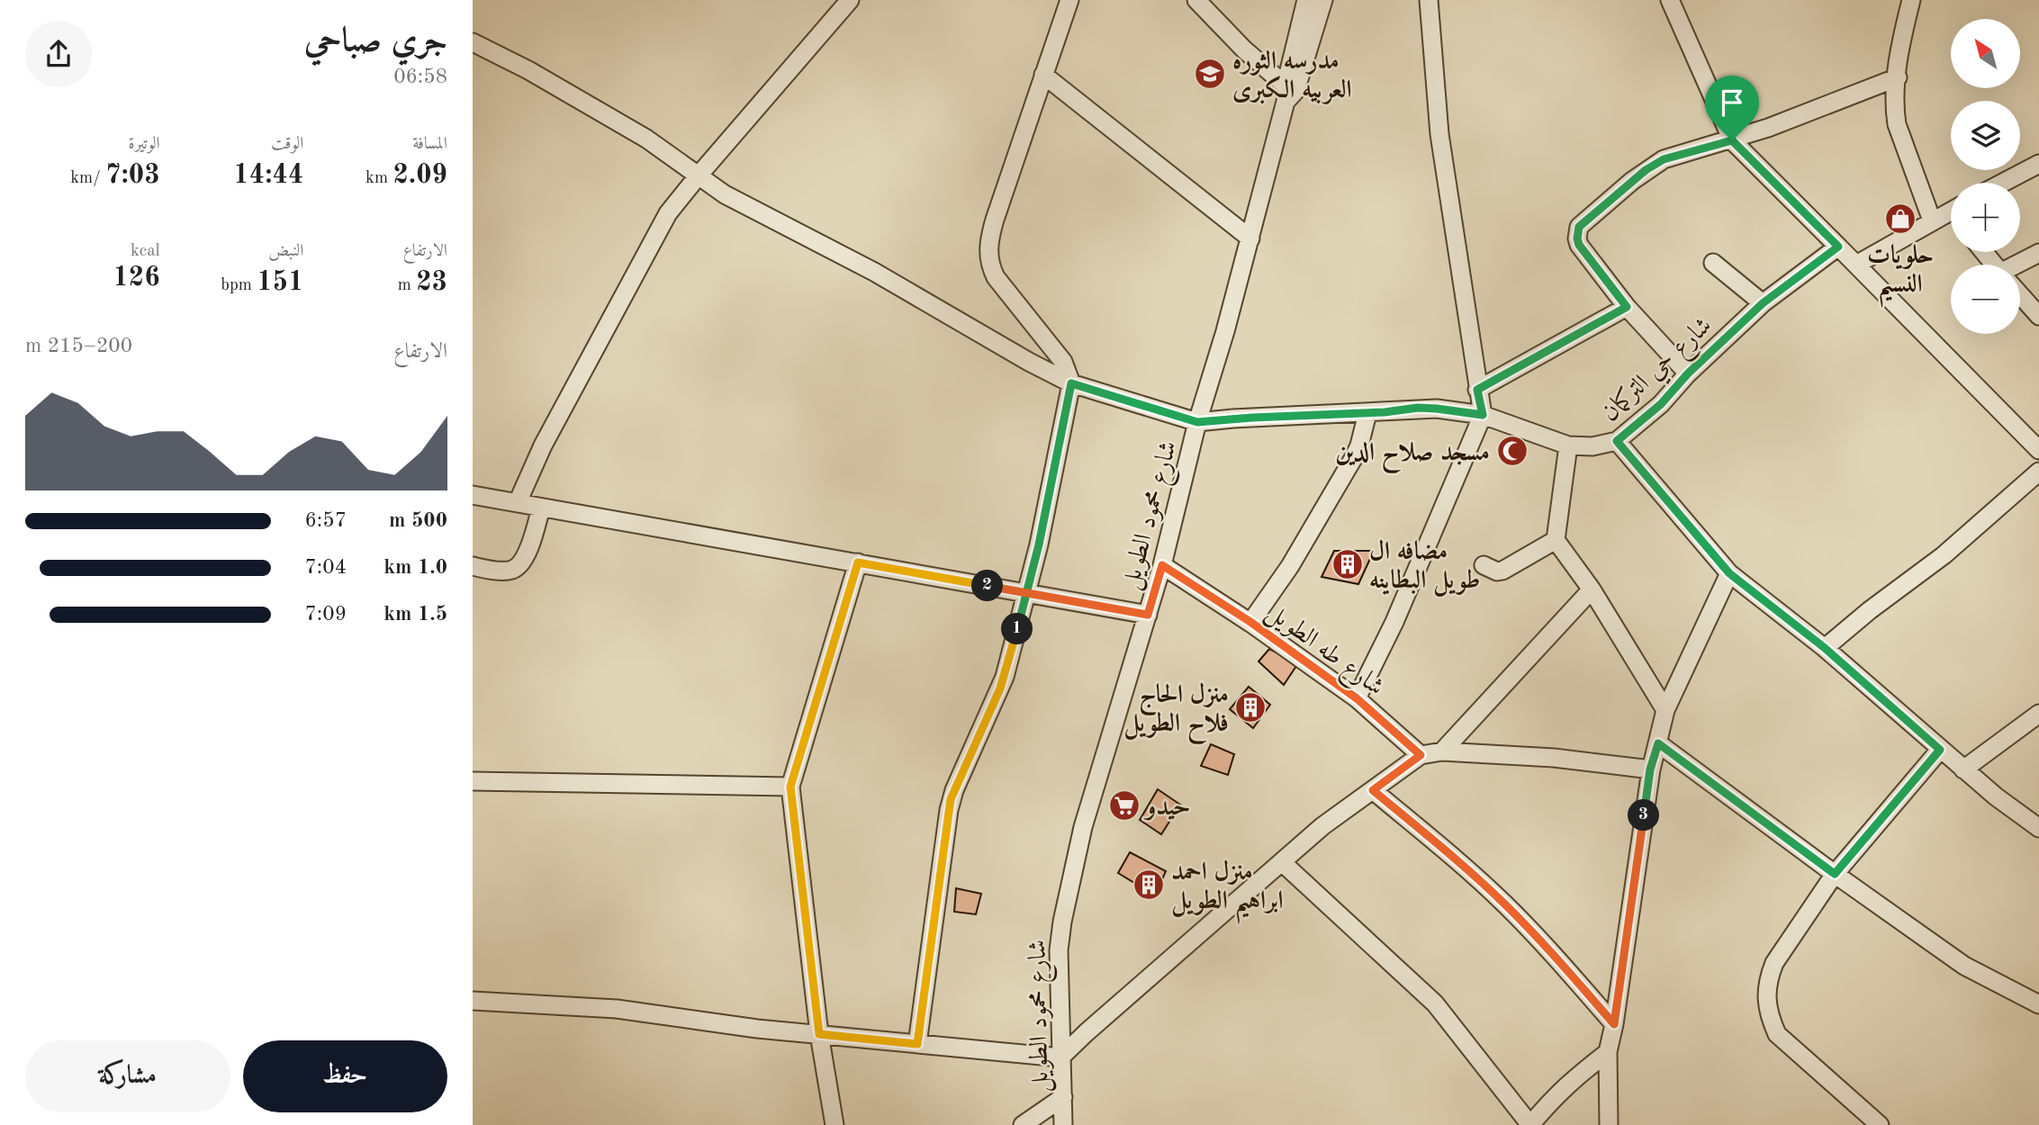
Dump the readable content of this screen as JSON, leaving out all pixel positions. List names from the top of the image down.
{
  "streets": {
    "street": ["شارع حي التركمان", "شارع محمود الطويل", "شارع طه الطويل"]
  },
  "crossings": [
    ["شارع حي التركمان", "شارع محمود الطويل"],
    ["شارع محمود الطويل", "شارع طه الطويل"]
  ],
  "places": {
    "school or university": ["مدرسه الثوره العربيه الكبرى"],
    "shop": ["حلويات النسيم"],
    "mosque": ["مسجد صلاح الدين"],
    "building": ["مضافه ال طويل البطاينه", "منزل الحاج فلاح الطويل", "منزل احمد ابراهيم الطويل"],
    "supermarket": ["حيدو"]
  },
  "north": "top left",
  "page": {
    "heading": ["جري صباحي", "06:58"],
    "map_buttons": ["+", "−"],
    "stats": [
      ["المسافة", "2.09 km"],
      ["الوقت", "14:44"],
      ["الوتيرة", "7:03 /km"],
      ["الارتفاع", "23 m"],
      ["النبض", "151 bpm"],
      ["kcal", "126"]
    ],
    "chart": ["الارتفاع", "200–215 m"],
    "list": [
      {
        "name": "500 m",
        "note": "6:57"
      },
      {
        "name": "1.0 km",
        "note": "7:04"
      },
      {
        "name": "1.5 km",
        "note": "7:09"
      }
    ],
    "pins": ["2", "1", "3"],
    "buttons": ["حفظ", "مشاركة"]
  }
}
